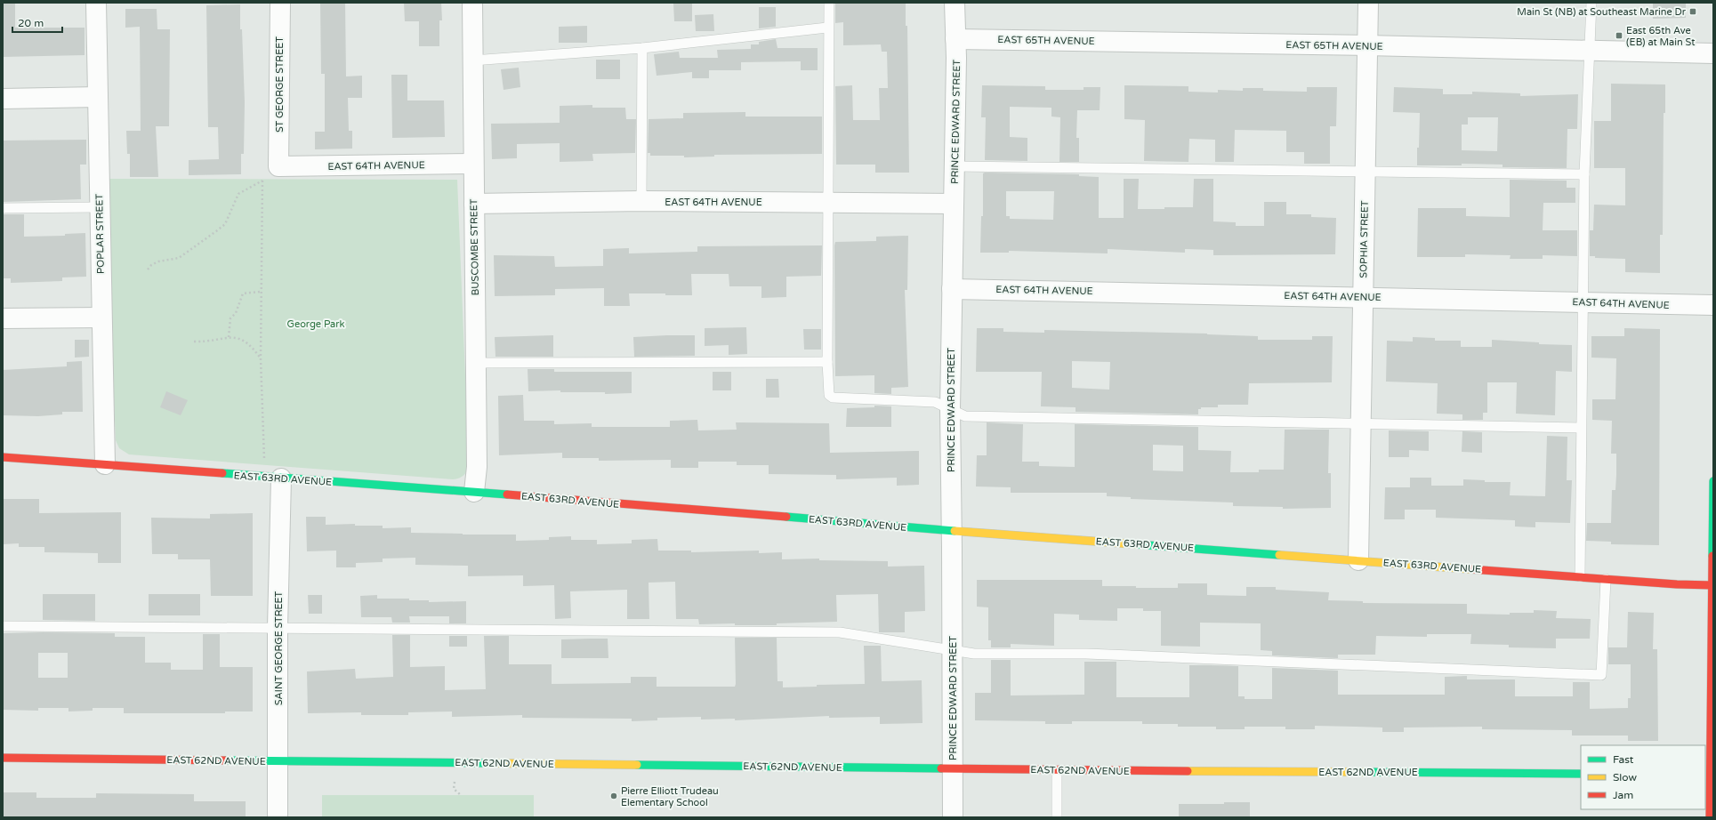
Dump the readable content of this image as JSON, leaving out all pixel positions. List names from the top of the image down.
{
  "streets": {
    "street": [
      "EAST 65TH AVENUE",
      "ST GEORGE STREET",
      "PRINCE EDWARD STREET",
      "EAST 64TH AVENUE",
      "POPLAR STREET",
      "SOPHIA STREET",
      "BUSCOMBE STREET",
      "EAST 63RD AVENUE",
      "SAINT GEORGE STREET",
      "EAST 62ND AVENUE"
    ]
  },
  "crossings": [
    ["EAST 65TH AVENUE", "PRINCE EDWARD STREET"],
    ["EAST 65TH AVENUE", "SOPHIA STREET"],
    ["ST GEORGE STREET", "EAST 64TH AVENUE"],
    ["PRINCE EDWARD STREET", "EAST 64TH AVENUE"],
    ["PRINCE EDWARD STREET", "EAST 63RD AVENUE"],
    ["PRINCE EDWARD STREET", "EAST 62ND AVENUE"],
    ["EAST 64TH AVENUE", "SOPHIA STREET"],
    ["EAST 64TH AVENUE", "BUSCOMBE STREET"],
    ["POPLAR STREET", "EAST 63RD AVENUE"],
    ["SOPHIA STREET", "EAST 63RD AVENUE"],
    ["BUSCOMBE STREET", "EAST 63RD AVENUE"],
    ["EAST 63RD AVENUE", "SAINT GEORGE STREET"],
    ["SAINT GEORGE STREET", "EAST 62ND AVENUE"]
  ],
  "parks": ["George Park"],
  "places": {
    "transit": ["Main St (NB) at Southeast Marine Dr", "East 65th Ave (EB) at Main St"],
    "other": ["Pierre Elliott Trudeau Elementary School"]
  },
  "legend": ["Fast", "Slow", "Jam"],
  "scale_bar": "20 m"
}
